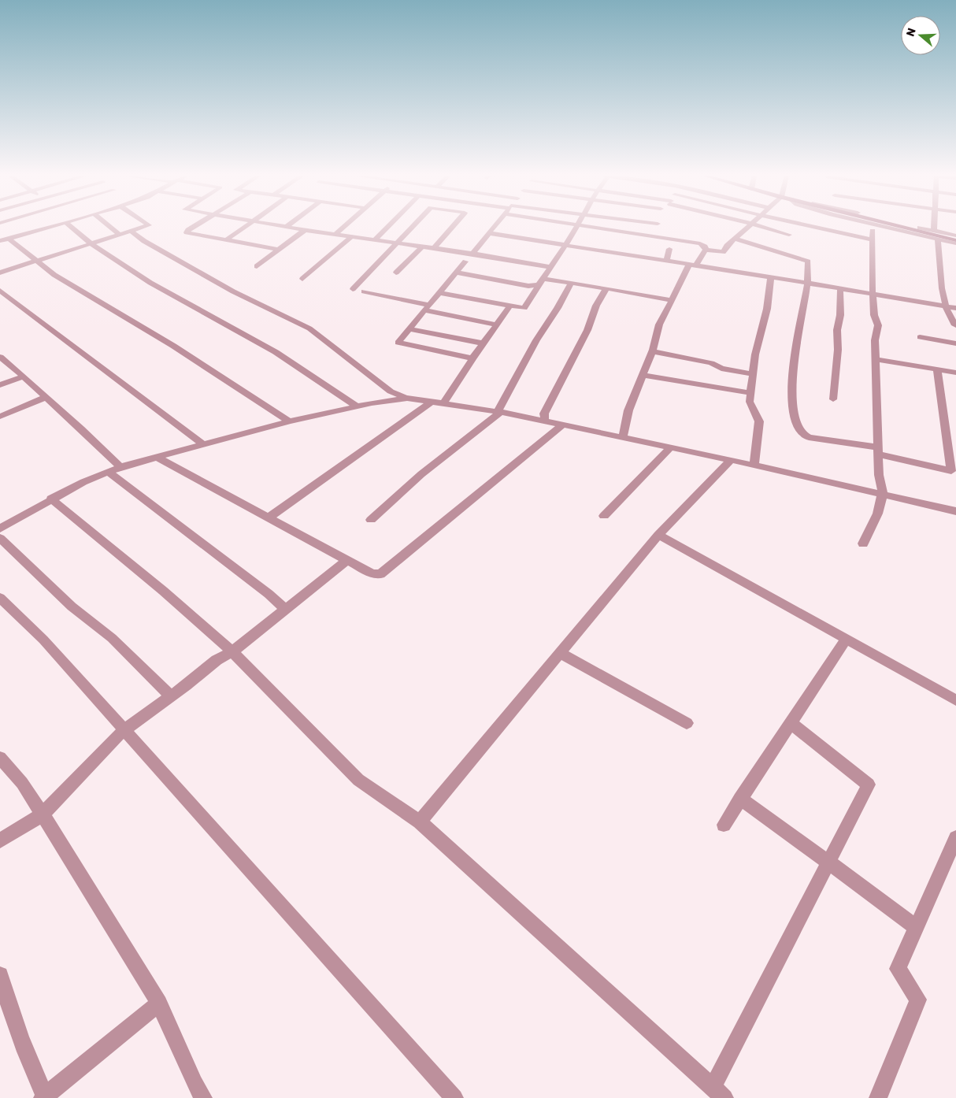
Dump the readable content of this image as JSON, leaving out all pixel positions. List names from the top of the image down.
{
  "north": "left"
}
